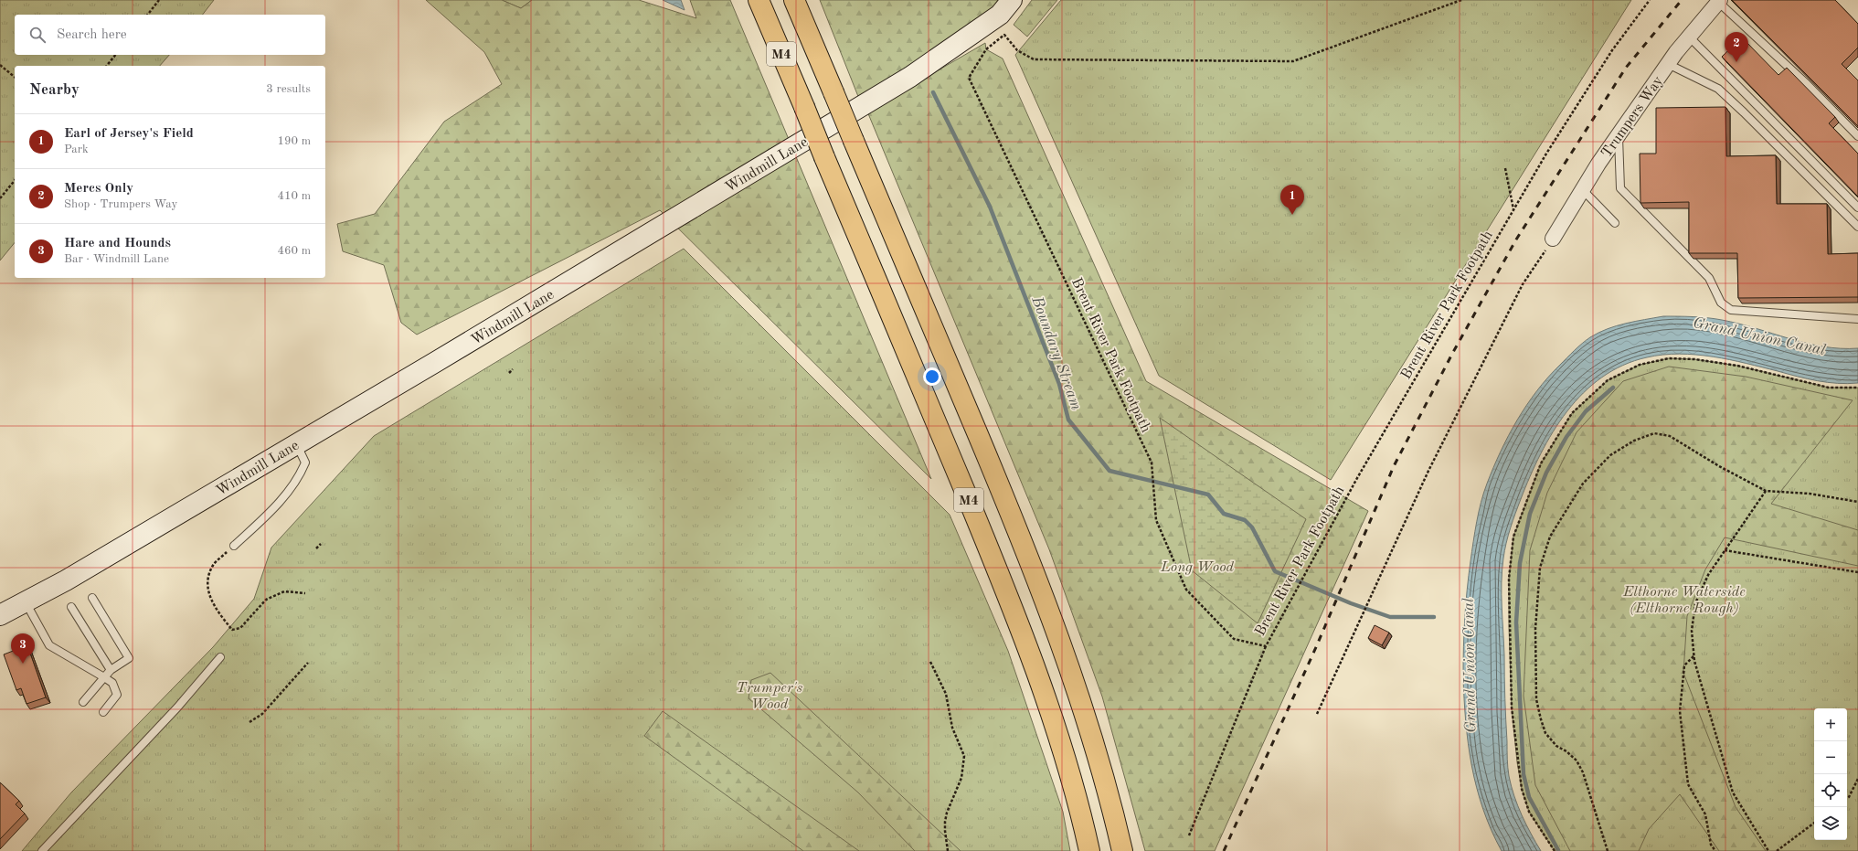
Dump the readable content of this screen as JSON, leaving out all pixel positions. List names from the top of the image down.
{
  "streets": {
    "highway": ["M4"],
    "main road": ["Windmill Lane"],
    "street": ["Trumpers Way"],
    "path": ["Brent River Park Footpath"]
  },
  "water": ["Grand Union Canal", "Boundary Stream"],
  "parks": ["Long Wood", "Elthorne Waterside (Elthorne Rough)", "Trumper's Wood"],
  "page": {
    "search": "Search here",
    "pins": ["2", "1", "3"],
    "heading": ["Nearby", "3 results"],
    "list": [
      {
        "mark": "1",
        "name": "Earl of Jersey's Field",
        "note": "Park",
        "value": "190 m"
      },
      {
        "mark": "2",
        "name": "Mercs Only",
        "note": "Shop · Trumpers Way",
        "value": "410 m"
      },
      {
        "mark": "3",
        "name": "Hare and Hounds",
        "note": "Bar · Windmill Lane",
        "value": "460 m"
      }
    ],
    "map_buttons": ["+", "−"]
  }
}
